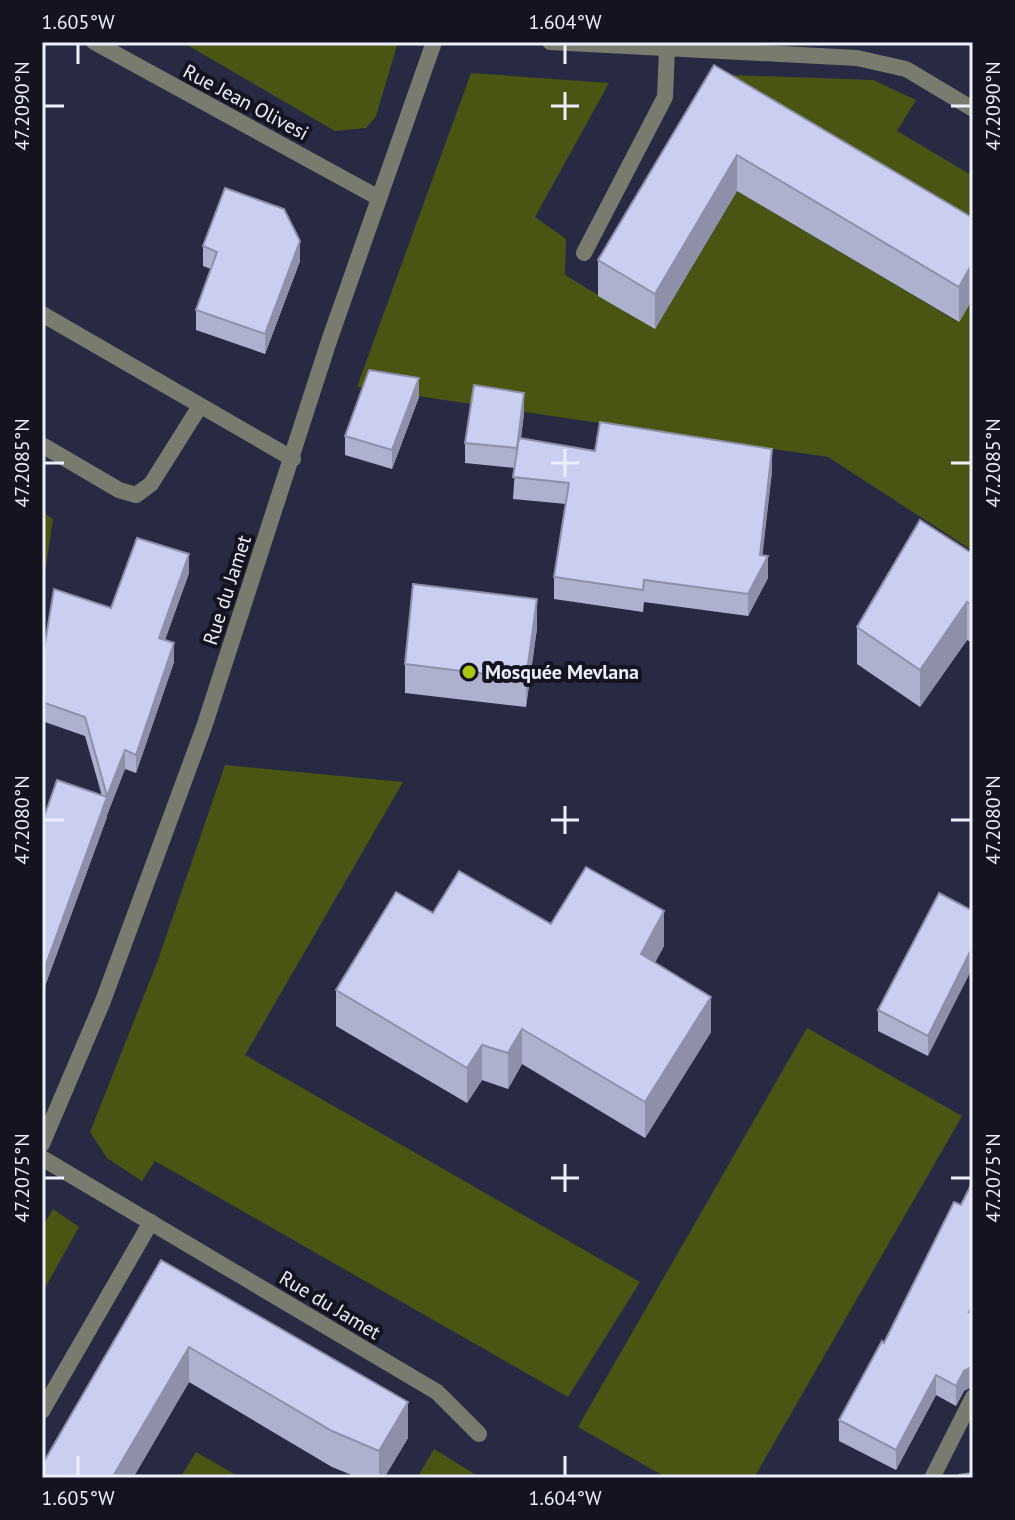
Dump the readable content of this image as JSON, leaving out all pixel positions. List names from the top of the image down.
{
  "streets": {
    "street": ["Rue Jean Olivesi", "Rue du Jamet"]
  },
  "crossings": [
    ["Rue Jean Olivesi", "Rue du Jamet"]
  ],
  "places": ["Mosquée Mevlana"],
  "coordinates": [
    "1.605°W",
    "1.604°W",
    "47.2090°N",
    "47.2085°N",
    "47.2080°N",
    "47.2075°N"
  ]
}
